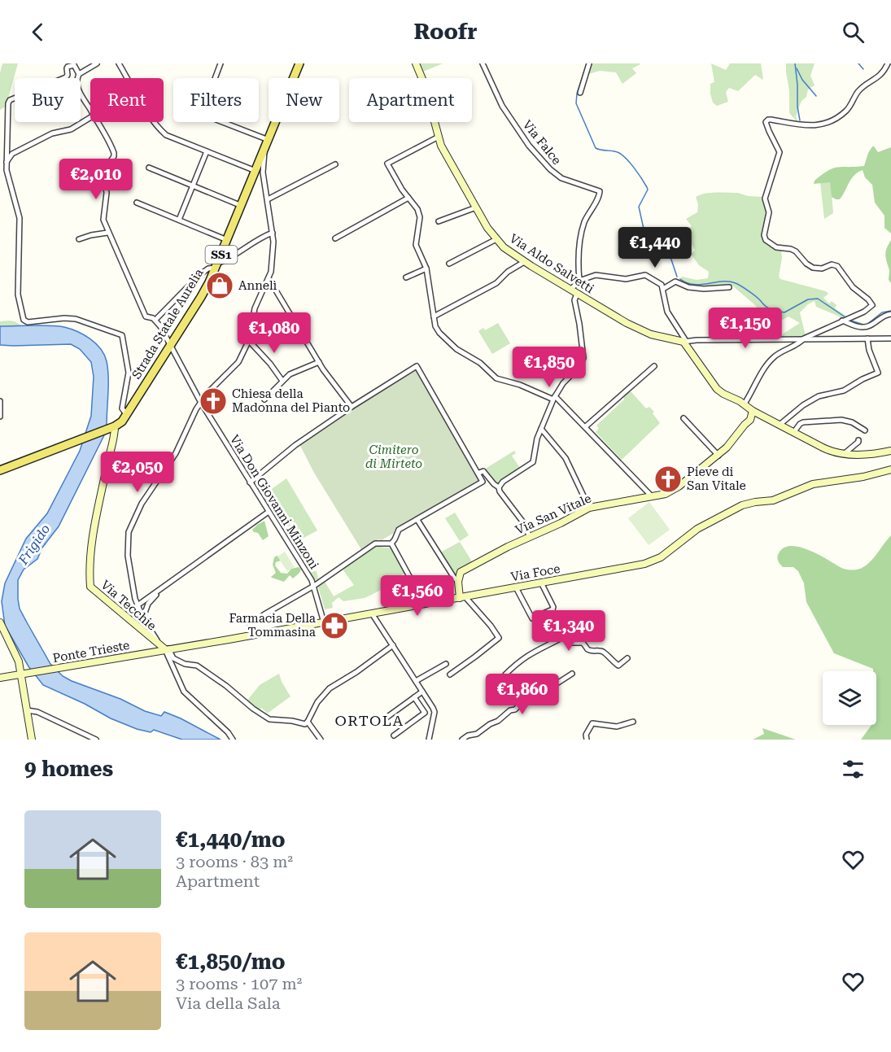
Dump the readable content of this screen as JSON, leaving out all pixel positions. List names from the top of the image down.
{
  "streets": {
    "main road": ["SS1", "Strada Statale Aurelia"],
    "street": [
      "Via Falce",
      "Via Aldo Salvetti",
      "Via Don Giovanni Minzoni",
      "Via San Vitale",
      "Via Foce",
      "Via Tecchie",
      "Ponte Trieste"
    ]
  },
  "crossings": [
    ["Strada Statale Aurelia", "Via Don Giovanni Minzoni"],
    ["Strada Statale Aurelia", "Via Tecchie"],
    ["Via Don Giovanni Minzoni", "Via Foce"],
    ["Via Foce", "Via Tecchie"],
    ["Via Foce", "Ponte Trieste"],
    ["Via Tecchie", "Ponte Trieste"]
  ],
  "districts": ["ORTOLA"],
  "water": ["Frigido"],
  "parks": ["Cimitero di Mirteto"],
  "places": {
    "shop": ["Annelì"],
    "church": ["Chiesa della Madonna del Pianto", "Pieve di San Vitale"],
    "pharmacy": ["Farmacia Della Tommasina"]
  },
  "page": {
    "header": "Roofr",
    "chip": [
      "Buy",
      "Rent",
      "Filters",
      "New",
      "Apartment"
    ],
    "price": [
      "€2,010",
      "€1,440",
      "€1,150",
      "€1,080",
      "€1,850",
      "€2,050",
      "€1,560",
      "€1,340",
      "€1,860"
    ],
    "heading": "9 homes",
    "list": [
      {
        "name": "€1,440/mo",
        "note": "3 rooms · 83 m² · Apartment"
      },
      {
        "name": "€1,850/mo",
        "note": "3 rooms · 107 m² · Via della Sala"
      }
    ]
  }
}
